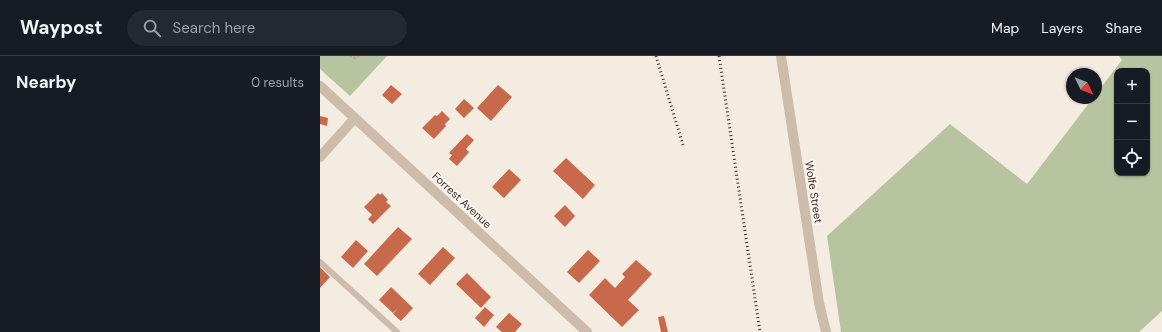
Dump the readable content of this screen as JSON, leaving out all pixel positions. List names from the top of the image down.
{
  "streets": {
    "street": ["Wolfe Street", "Forrest Avenue"]
  },
  "north": "bottom right",
  "page": {
    "header": "Waypost",
    "search": "Search here",
    "nav": ["Map", "Layers", "Share"],
    "heading": ["Nearby", "0 results"],
    "map_buttons": ["+", "−"]
  }
}
